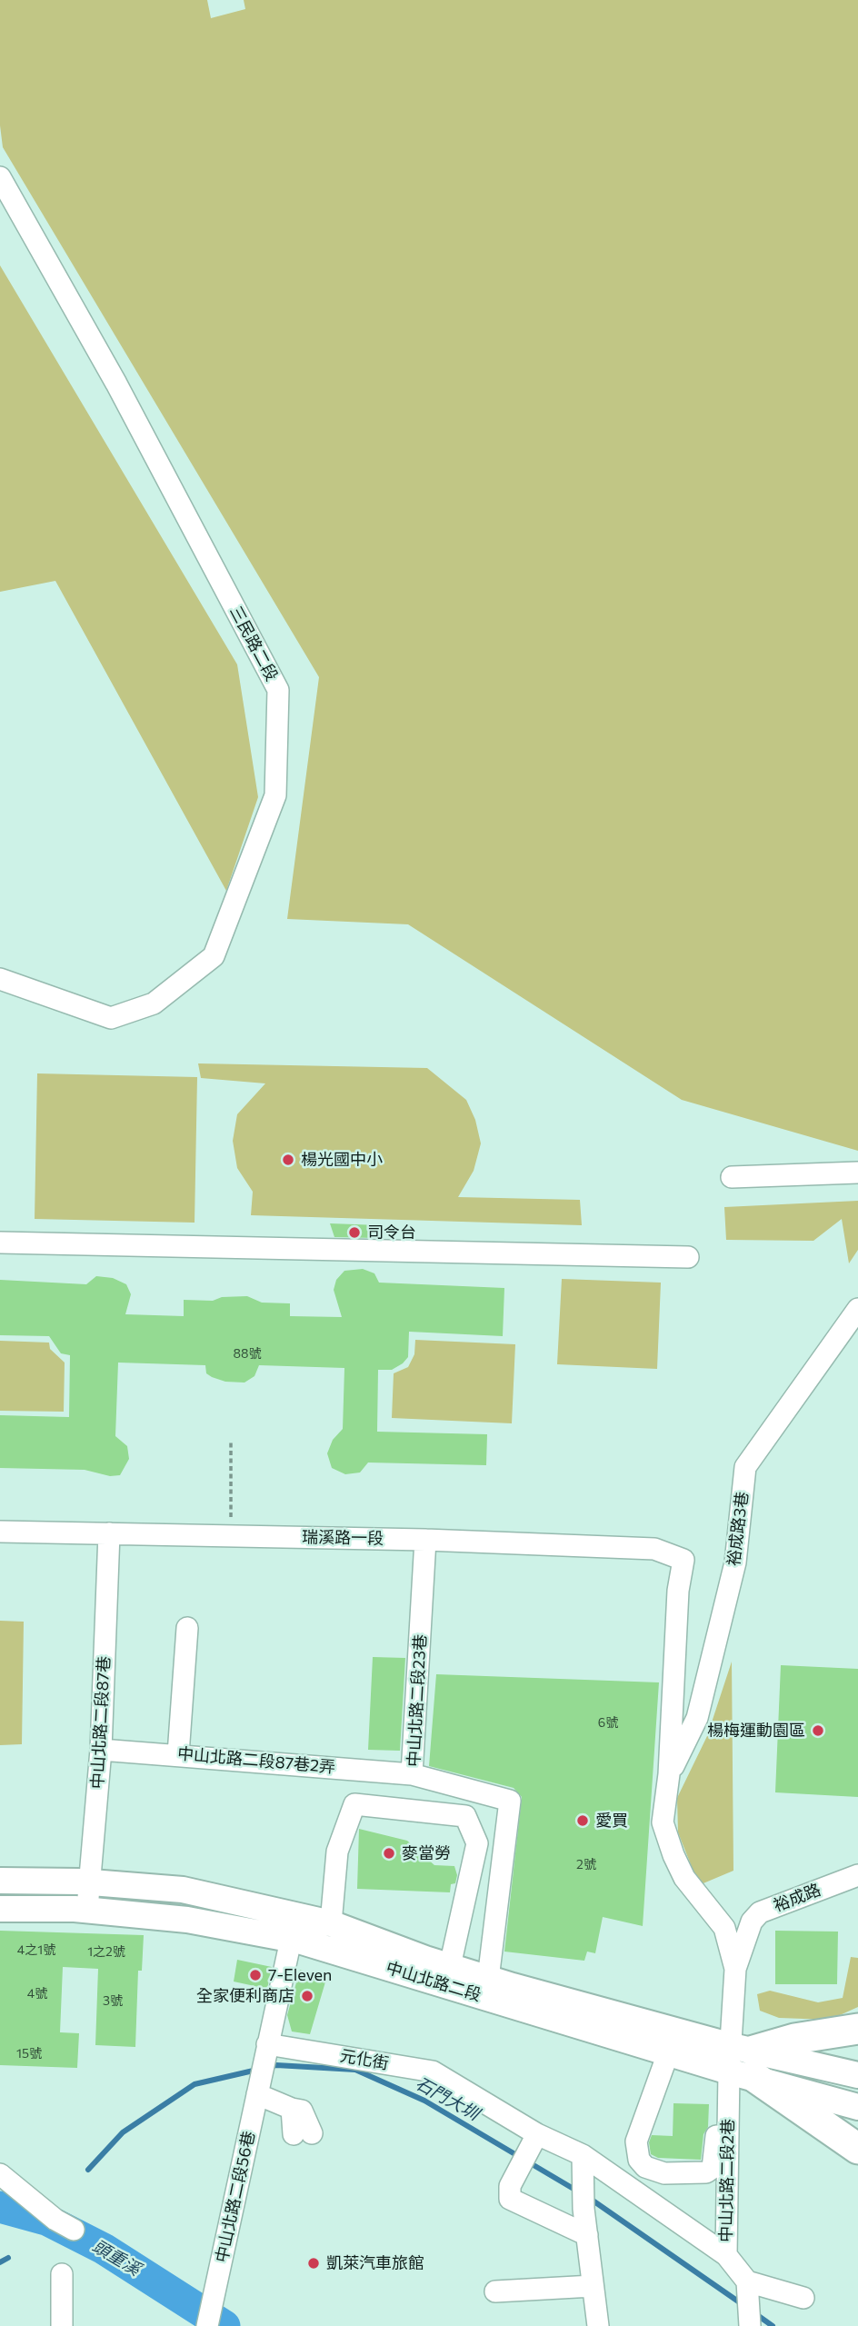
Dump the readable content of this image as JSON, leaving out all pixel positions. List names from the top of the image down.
{
  "streets": {
    "main road": ["中山北路二段"],
    "street": [
      "三民路二段",
      "裕成路3巷",
      "瑞溪路一段",
      "中山北路二段23巷",
      "中山北路二段87巷",
      "中山北路二段87巷2弄",
      "裕成路",
      "元化街",
      "中山北路二段2巷",
      "中山北路二段56巷"
    ]
  },
  "crossings": [
    ["裕成路3巷", "瑞溪路一段"],
    ["裕成路3巷", "裕成路"],
    ["裕成路3巷", "中山北路二段"],
    ["裕成路3巷", "中山北路二段2巷"],
    ["瑞溪路一段", "中山北路二段23巷"],
    ["瑞溪路一段", "中山北路二段87巷"],
    ["中山北路二段23巷", "中山北路二段87巷2弄"],
    ["中山北路二段23巷", "中山北路二段"],
    ["中山北路二段87巷", "中山北路二段87巷2弄"],
    ["中山北路二段87巷", "中山北路二段"],
    ["中山北路二段", "中山北路二段2巷"],
    ["元化街", "中山北路二段2巷"],
    ["元化街", "中山北路二段56巷"]
  ],
  "water": ["石門大圳", "頭重溪"],
  "places": [
    "楊光國中小",
    "司令台",
    "楊梅運動園區",
    "愛買",
    "麥當勞",
    "7-Eleven",
    "全家便利商店",
    "凱萊汽車旅館"
  ],
  "house_numbers": [
    "88號",
    "6號",
    "2號",
    "4之1號",
    "1之2號",
    "4號",
    "3號",
    "15號"
  ]
}
